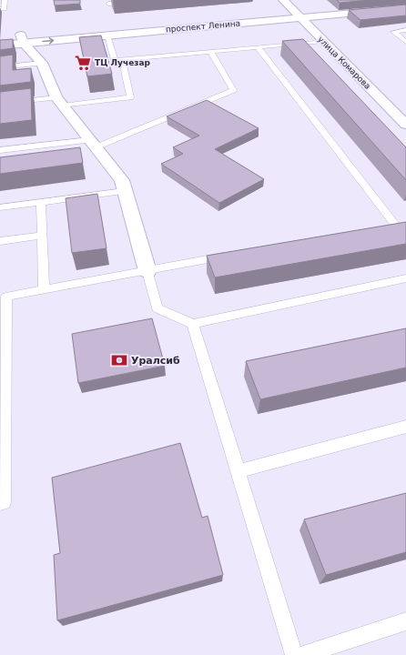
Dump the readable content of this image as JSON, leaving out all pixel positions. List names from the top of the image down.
{
  "streets": {
    "street": ["проспект Ленина", "улица Комарова"]
  },
  "crossings": [
    ["проспект Ленина", "улица Комарова"]
  ],
  "places": {
    "supermarket": ["ТЦ Лучезар"],
    "bank": ["Уралсиб"]
  }
}
